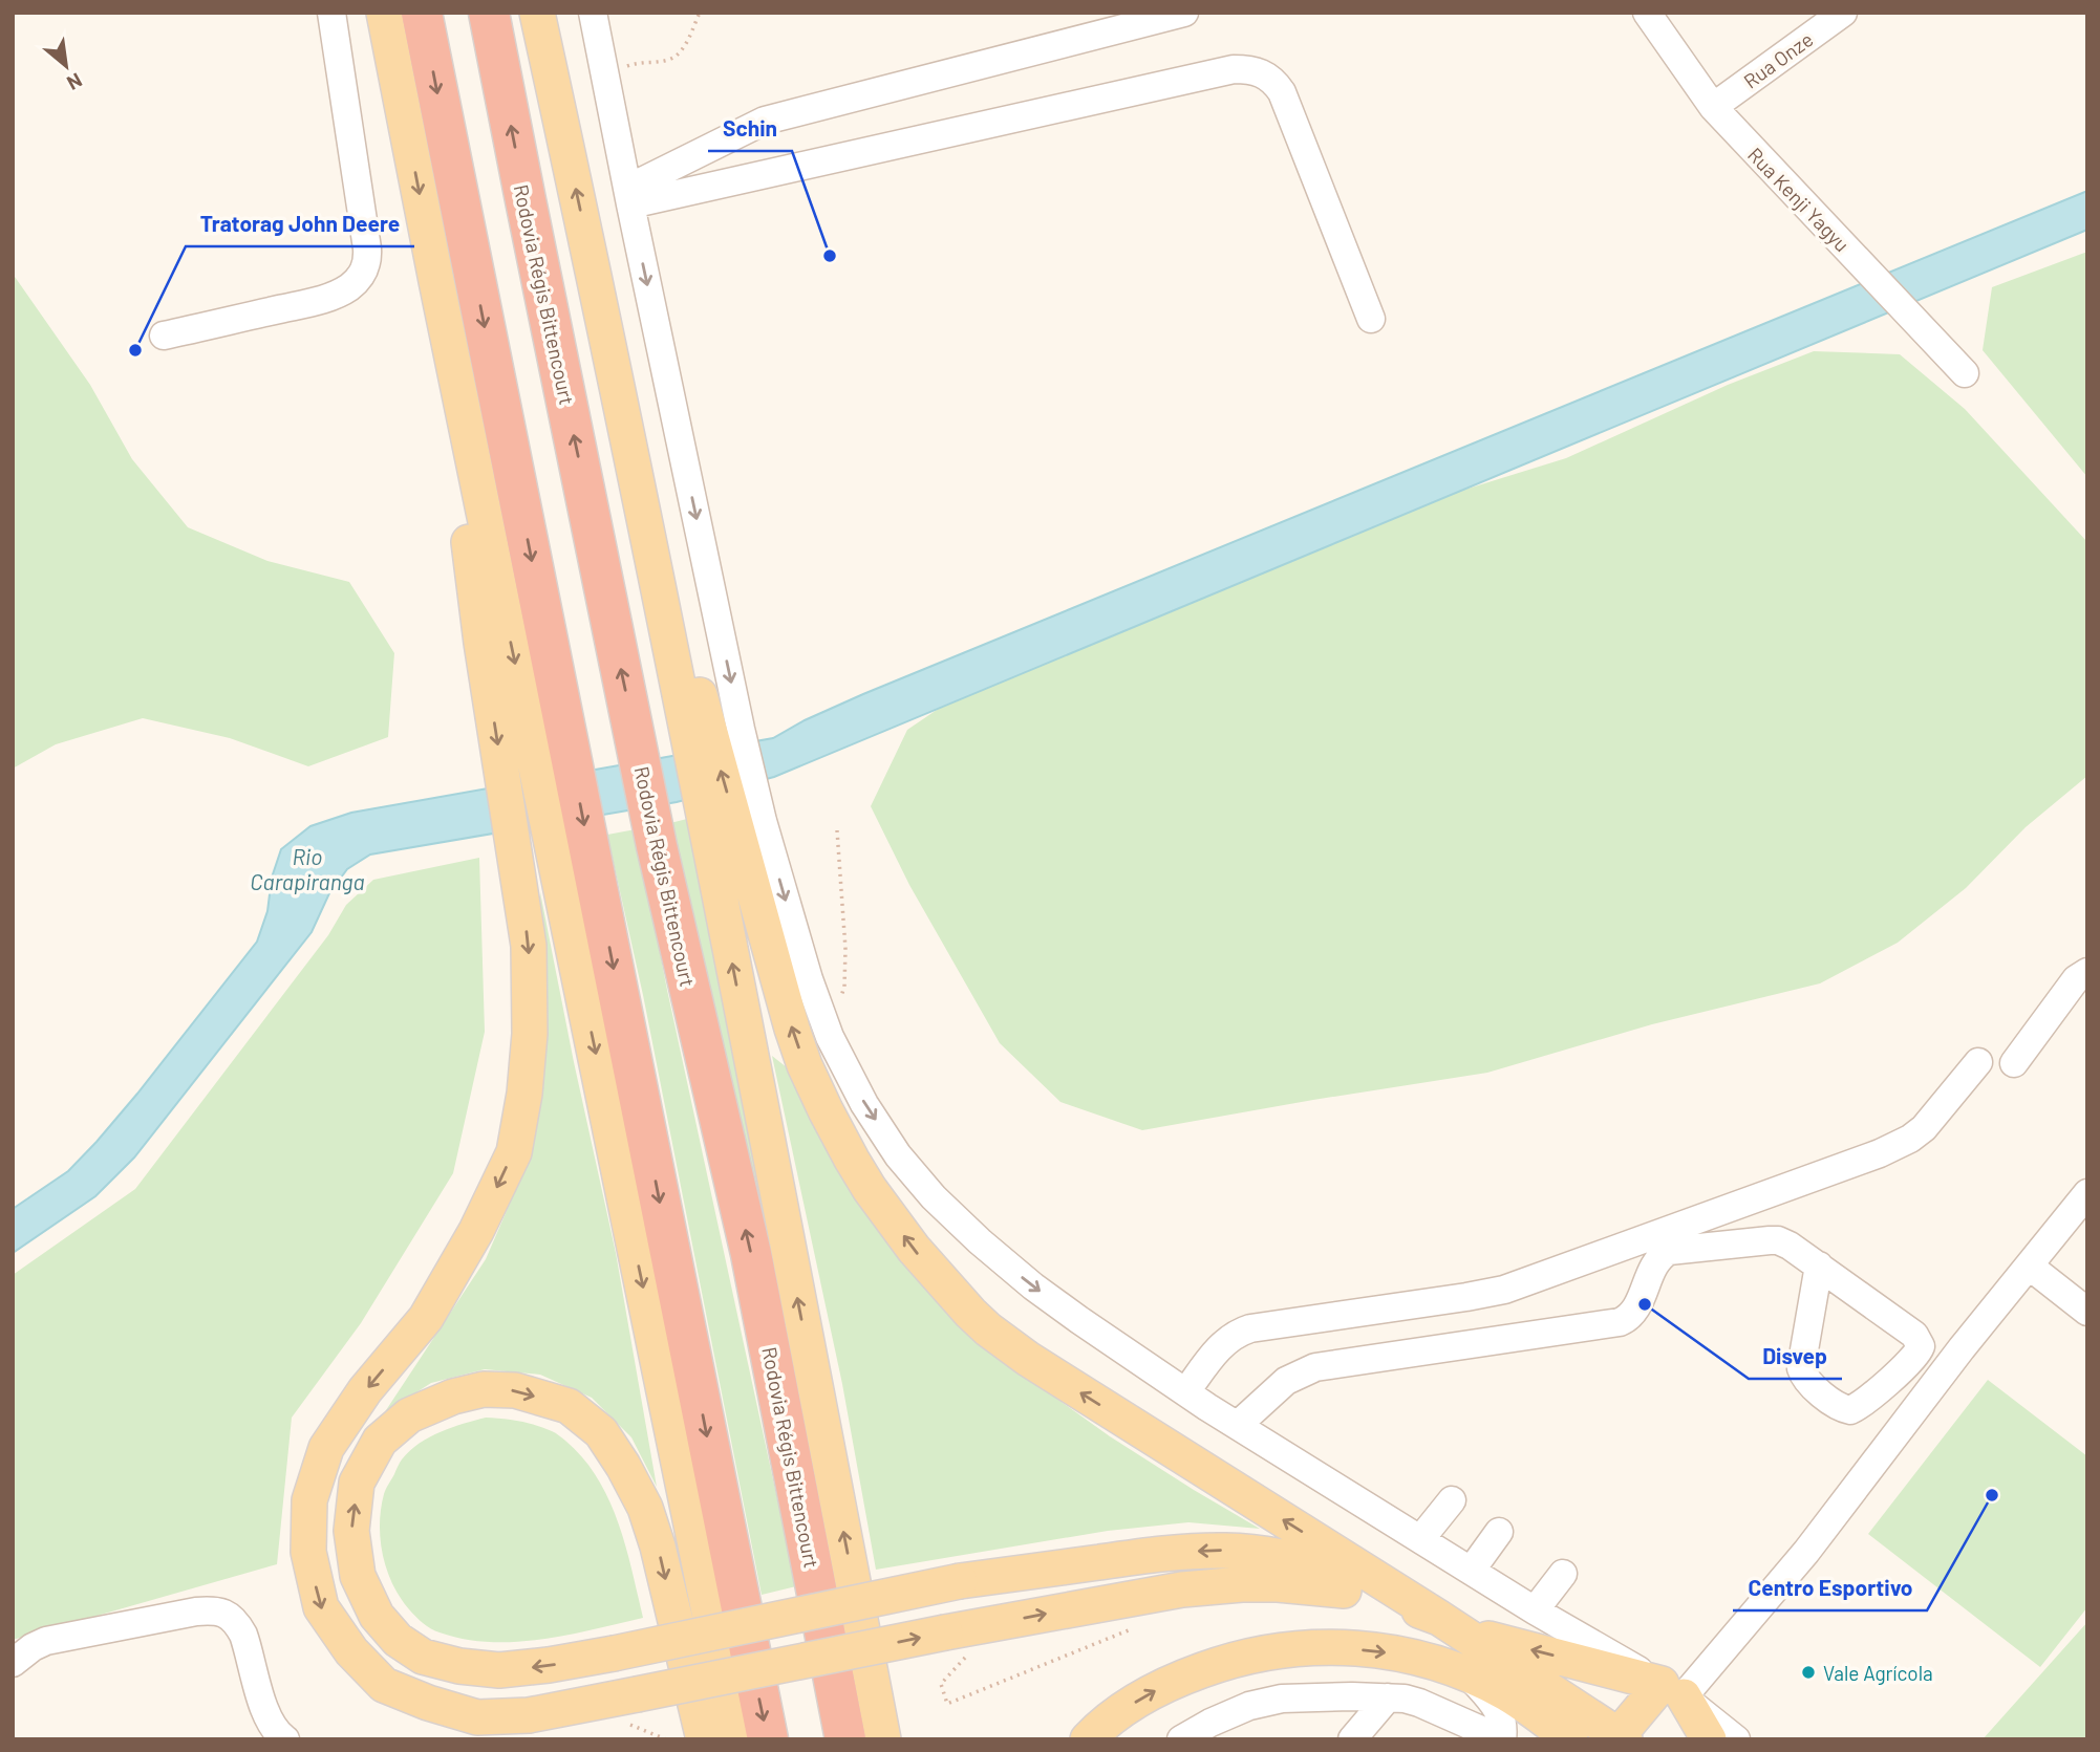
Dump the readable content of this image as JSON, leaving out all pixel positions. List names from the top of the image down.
{
  "streets": {
    "highway": ["Rodovia Régis Bittencourt"],
    "street": ["Rua Onze", "Rua Kenji Yagyu"]
  },
  "crossings": [
    ["Rua Onze", "Rua Kenji Yagyu"]
  ],
  "water": ["Rio Carapiranga"],
  "places": [
    "Schin",
    "Tratorag John Deere",
    "Disvep",
    "Centro Esportivo",
    "Vale Agrícola"
  ],
  "north": "bottom right"
}
